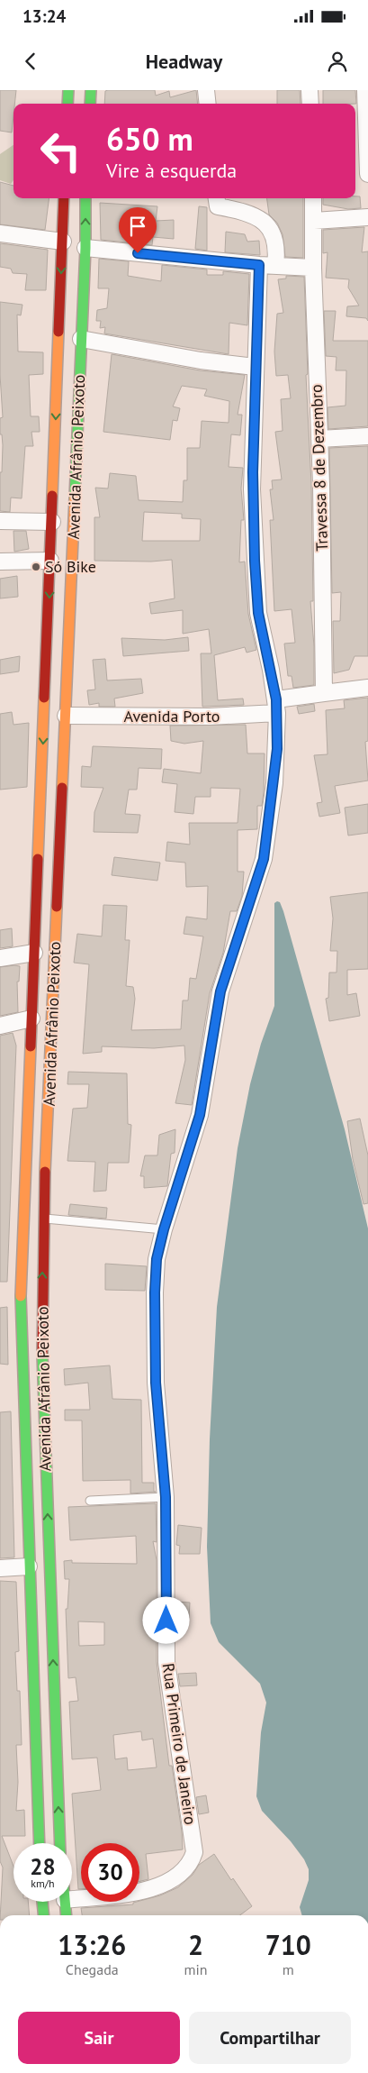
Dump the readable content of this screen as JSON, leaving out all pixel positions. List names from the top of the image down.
{
  "streets": {
    "main road": ["Avenida Afrânio Peixoto"],
    "street": ["Travessa 8 de Dezembro", "Avenida Porto", "Rua Primeiro de Janeiro"]
  },
  "crossings": [
    ["Avenida Afrânio Peixoto", "Avenida Porto"],
    ["Avenida Porto", "Rua Primeiro de Janeiro"]
  ],
  "places": ["Só Bike"],
  "page": {
    "status": "13:24",
    "header": "Headway",
    "turn": ["650 m", "Vire à esquerda"],
    "speed": "28 km/h",
    "limit": "30",
    "eta": [
      "13:26",
      "Chegada",
      "2",
      "min",
      "710",
      "m"
    ],
    "buttons": ["Sair", "Compartilhar"]
  }
}
